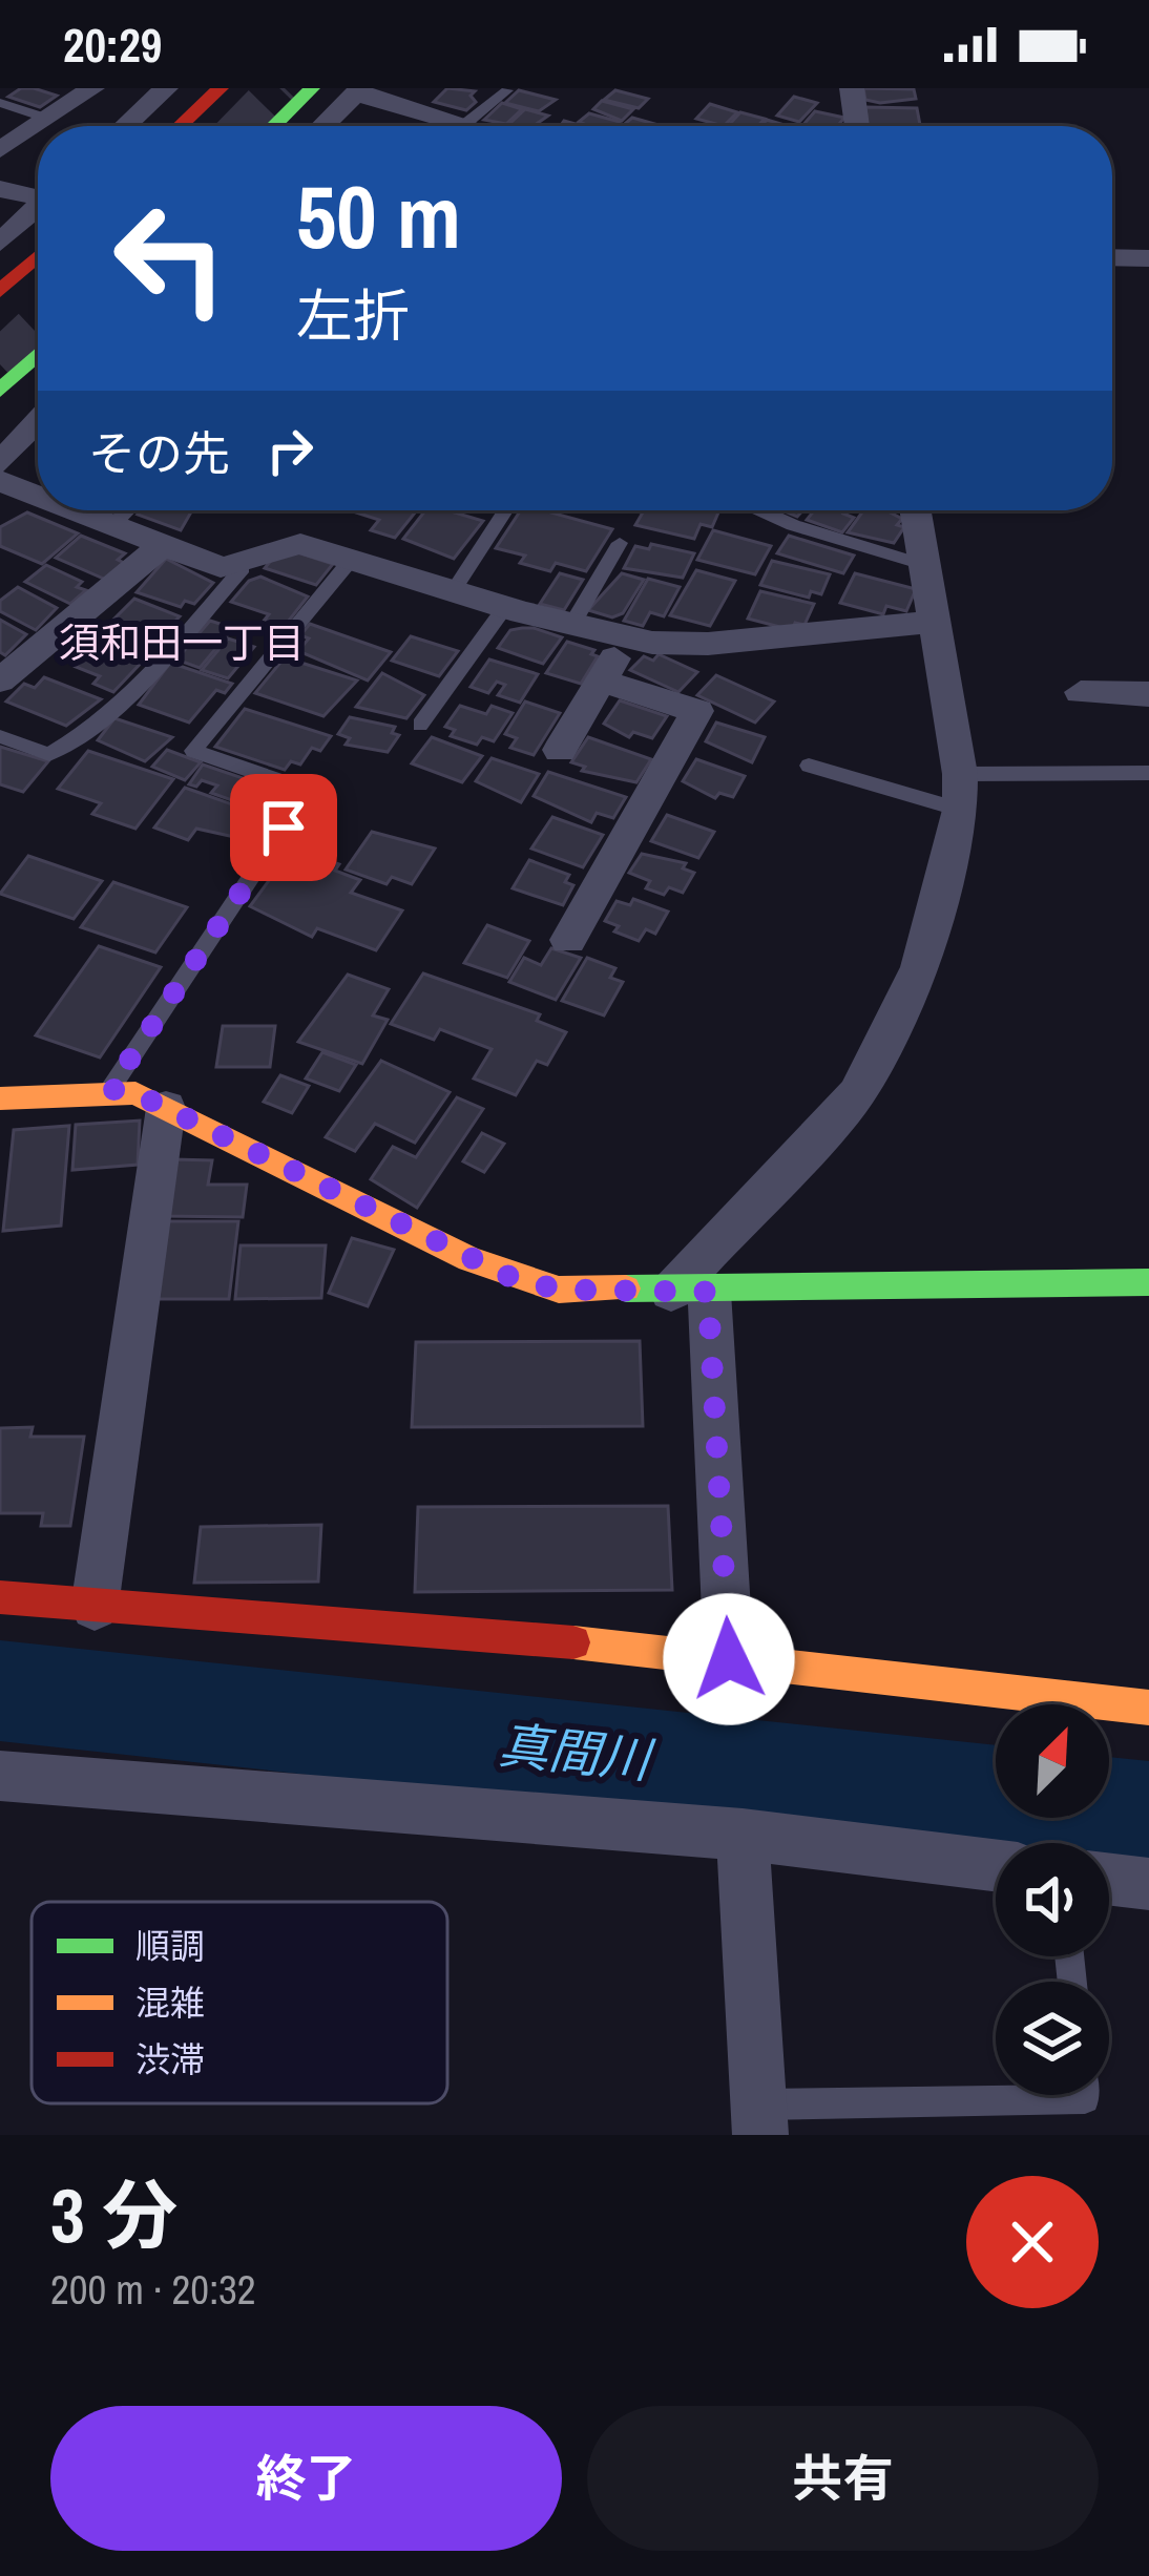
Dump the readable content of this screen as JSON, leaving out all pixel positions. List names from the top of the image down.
{
  "districts": ["須和田一丁目"],
  "water": ["真間川"],
  "legend": ["順調", "混雑", "渋滞"],
  "north": "top right",
  "page": {
    "status": "20:29",
    "turn": ["50 m", "左折"],
    "then": "その先",
    "heading": ["3 分", "200 m · 20:32"],
    "buttons": ["終了", "共有"]
  }
}
